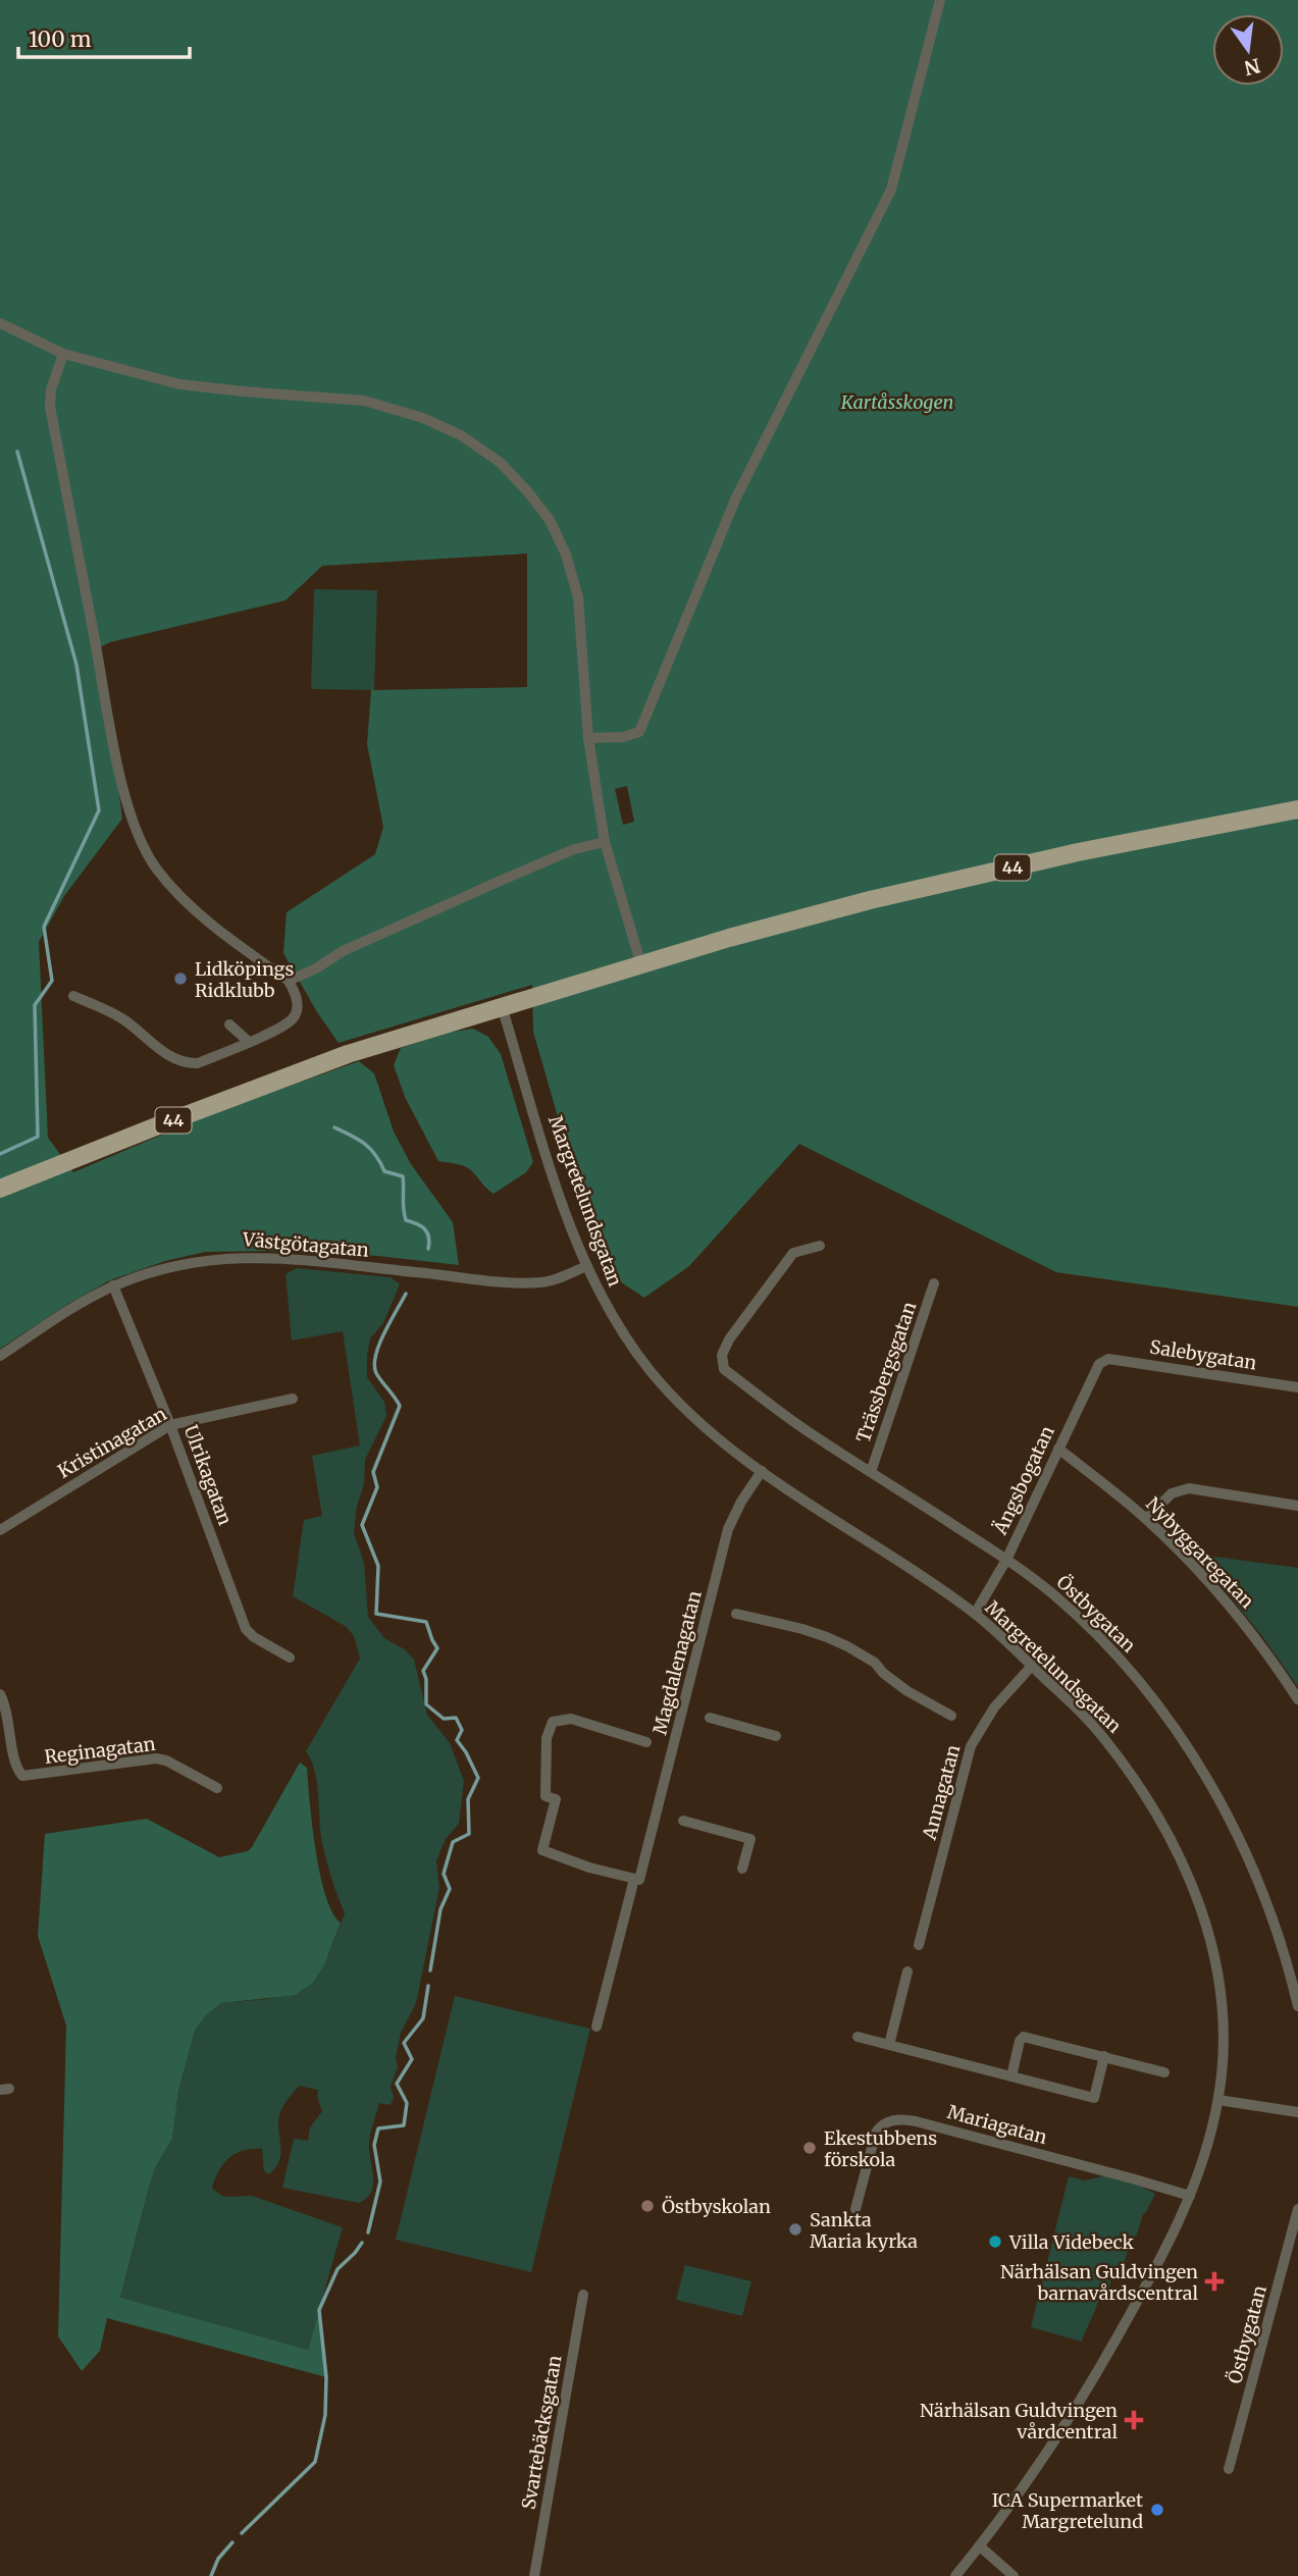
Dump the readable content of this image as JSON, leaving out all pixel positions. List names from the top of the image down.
{
  "streets": {
    "main road": ["44"],
    "street": [
      "Margretelundsgatan",
      "Västgötagatan",
      "Salebygatan",
      "Trässbergsgatan",
      "Kristinagatan",
      "Ulrikagatan",
      "Ängsbogatan",
      "Nybyggaregatan",
      "Östbygatan",
      "Magdalenagatan",
      "Reginagatan",
      "Annagatan",
      "Mariagatan",
      "Svartebäcksgatan"
    ]
  },
  "crossings": [
    ["44", "Margretelundsgatan"],
    ["Margretelundsgatan", "Västgötagatan"],
    ["Margretelundsgatan", "Ängsbogatan"],
    ["Margretelundsgatan", "Magdalenagatan"],
    ["Margretelundsgatan", "Annagatan"],
    ["Margretelundsgatan", "Mariagatan"],
    ["Västgötagatan", "Ulrikagatan"],
    ["Salebygatan", "Ängsbogatan"],
    ["Trässbergsgatan", "Östbygatan"],
    ["Kristinagatan", "Ulrikagatan"],
    ["Ängsbogatan", "Nybyggaregatan"],
    ["Ängsbogatan", "Östbygatan"]
  ],
  "parks": ["Kartåsskogen"],
  "places": {
    "other": [
      "Lidköpings Ridklubb",
      "Ekestubbens förskola",
      "Östbyskolan",
      "Sankta Maria kyrka",
      "Villa Videbeck",
      "ICA Supermarket Margretelund"
    ],
    "health": ["Närhälsan Guldvingen barnavårdscentral", "Närhälsan Guldvingen vårdcentral"]
  },
  "scale_bar": "100 m",
  "north": "bottom"
}
